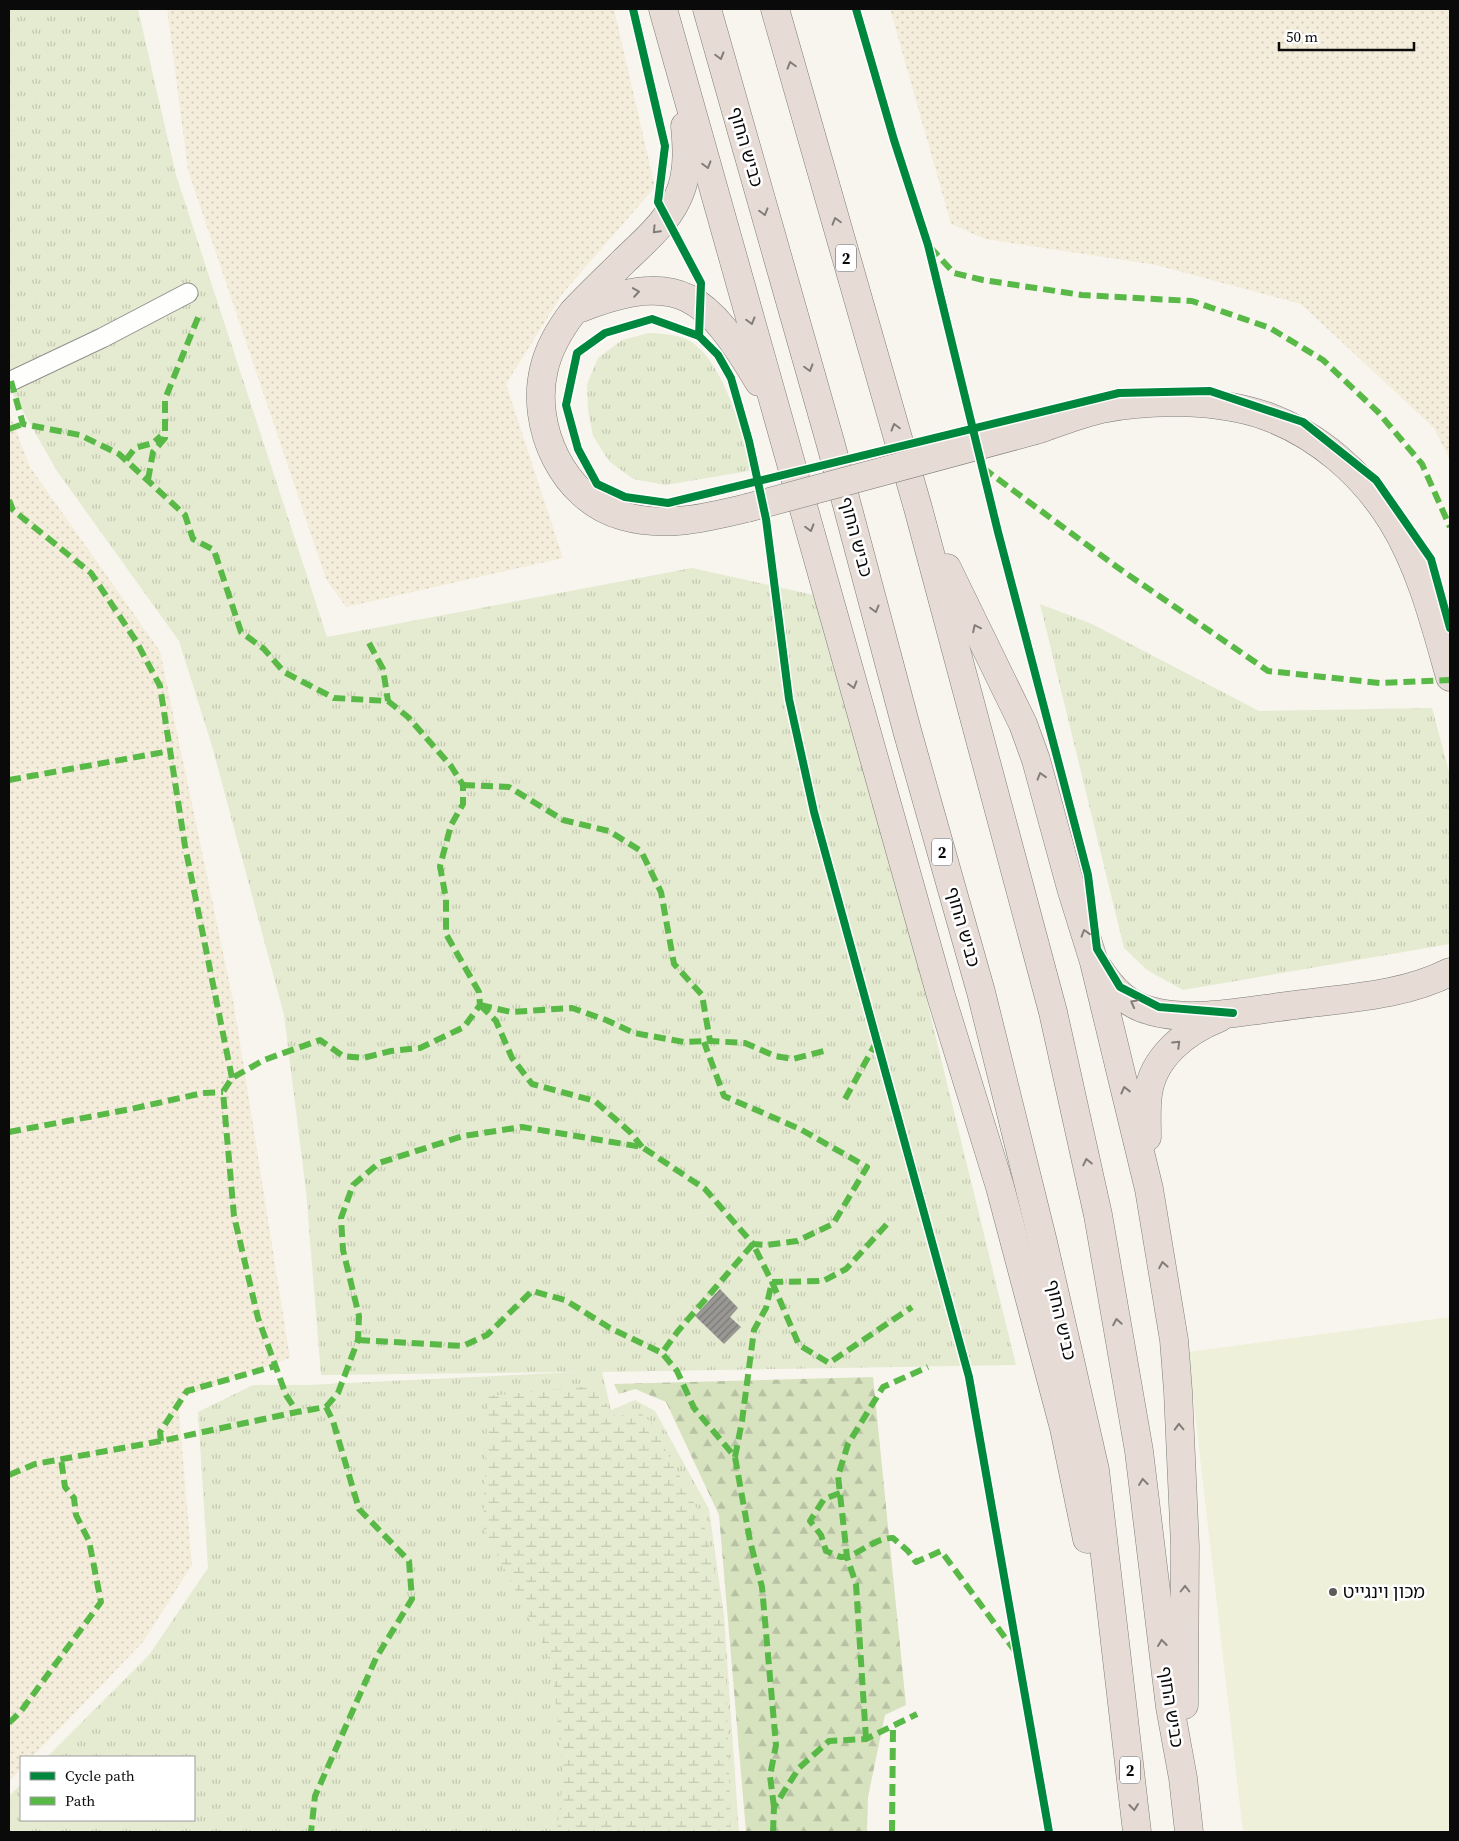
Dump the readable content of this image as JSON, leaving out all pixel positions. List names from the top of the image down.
{
  "streets": {
    "highway": ["כביש החוף", "2"]
  },
  "places": ["מכון וינגייט"],
  "legend": ["Cycle path", "Path"],
  "scale_bar": "50 m"
}
